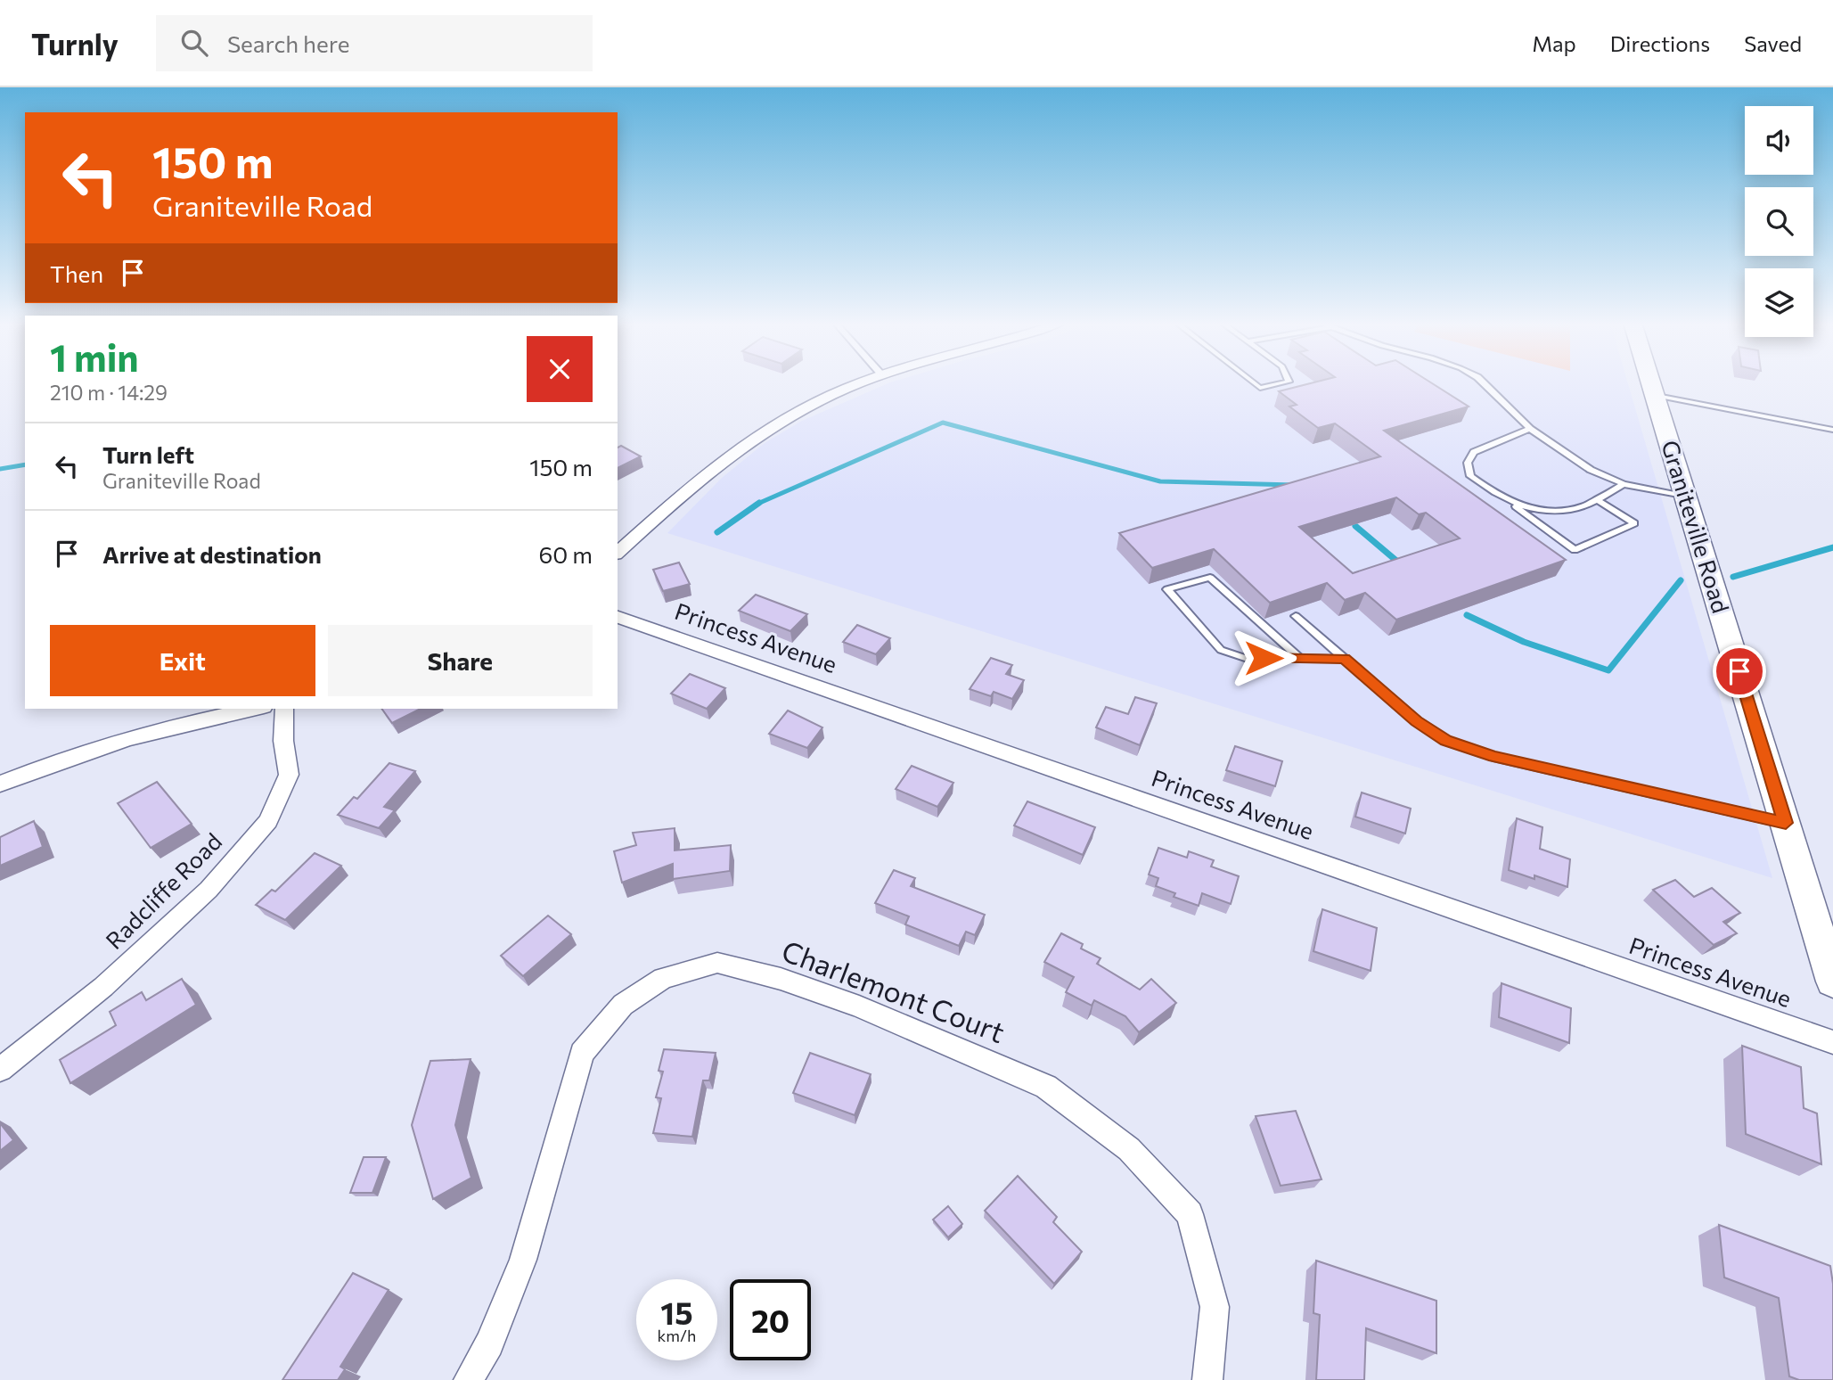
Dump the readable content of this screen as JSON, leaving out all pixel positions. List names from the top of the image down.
{
  "streets": {
    "main road": ["Graniteville Road"],
    "street": ["Princess Avenue", "Radcliffe Road", "Charlemont Court"]
  },
  "page": {
    "header": "Turnly",
    "search": "Search here",
    "nav": ["Map", "Directions", "Saved"],
    "turn": ["150 m", "Graniteville Road"],
    "then": "Then",
    "heading": ["1 min", "210 m · 14:29"],
    "list": [
      {
        "name": "Turn left",
        "note": "Graniteville Road",
        "value": "150 m"
      },
      {
        "name": "Arrive at destination",
        "value": "60 m"
      }
    ],
    "buttons": ["Exit", "Share"],
    "speed": "15 km/h",
    "limit": "20"
  }
}
